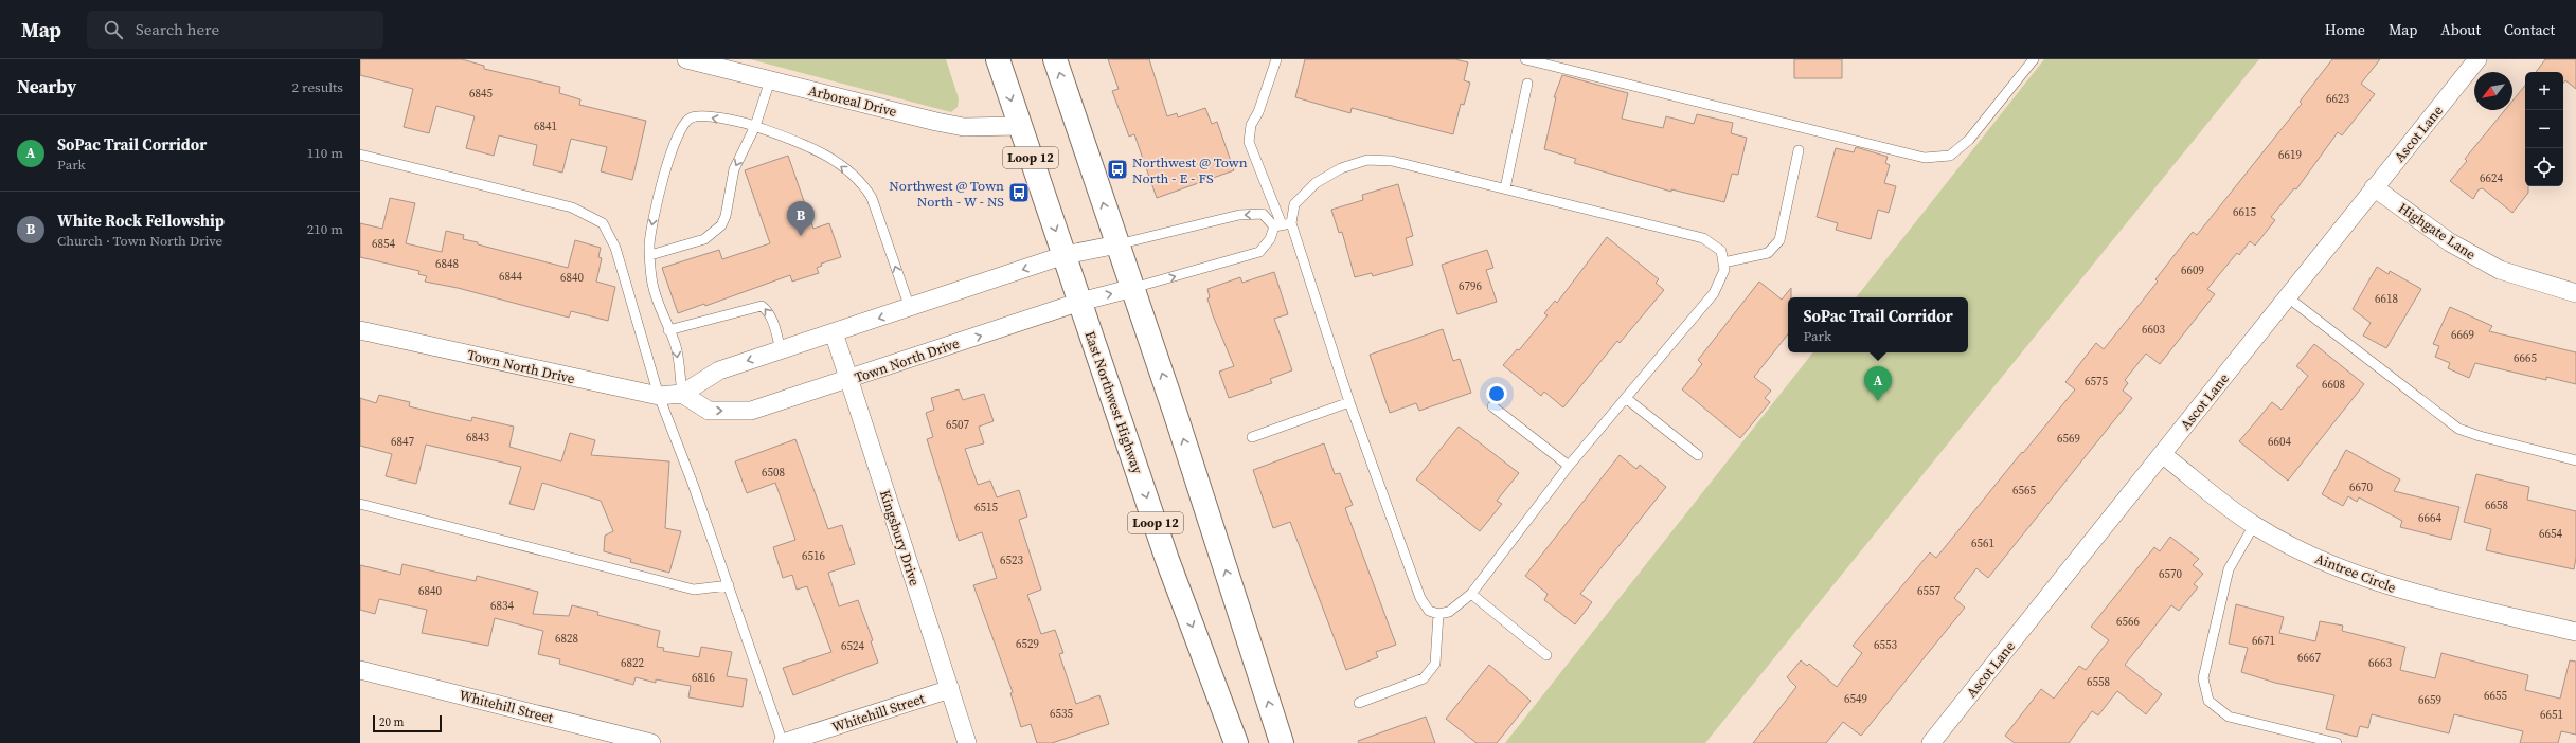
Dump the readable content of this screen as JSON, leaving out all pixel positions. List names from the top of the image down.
{
  "streets": {
    "main road": ["Loop 12", "East Northwest Highway"],
    "street": [
      "Arboreal Drive",
      "Ascot Lane",
      "Highgate Lane",
      "Town North Drive",
      "Kingsbury Drive",
      "Aintree Circle",
      "Whitehill Street"
    ]
  },
  "crossings": [
    ["Arboreal Drive", "East Northwest Highway"],
    ["Ascot Lane", "Highgate Lane"],
    ["Ascot Lane", "Aintree Circle"],
    ["Town North Drive", "East Northwest Highway"],
    ["Town North Drive", "Kingsbury Drive"],
    ["Kingsbury Drive", "Whitehill Street"]
  ],
  "places": {
    "bus stop": ["Northwest @ Town North - E - FS", "Northwest @ Town North - W - NS"]
  },
  "house_numbers": [
    "6845",
    "6623",
    "6841",
    "6619",
    "6624",
    "6615",
    "6854",
    "6848",
    "6609",
    "6844",
    "6840",
    "6796",
    "6618",
    "6603",
    "6669",
    "6665",
    "6575",
    "6608",
    "6507",
    "6843",
    "6569",
    "6847",
    "6604",
    "6508",
    "6670",
    "6565",
    "6658",
    "6515",
    "6664",
    "6654",
    "6561",
    "6516",
    "6523",
    "6570",
    "6840",
    "6557",
    "6834",
    "6566",
    "6828",
    "6671",
    "6529",
    "6553",
    "6524",
    "6667",
    "6822",
    "6663",
    "6816",
    "6558",
    "6655",
    "6549",
    "6659",
    "6535",
    "6651"
  ],
  "scale_bar": "20 m",
  "north": "bottom left",
  "page": {
    "header": "Map",
    "search": "Search here",
    "nav": [
      "Home",
      "Map",
      "About",
      "Contact"
    ],
    "heading": ["Nearby", "2 results"],
    "map_buttons": ["+", "−"],
    "list": [
      {
        "mark": "A",
        "name": "SoPac Trail Corridor",
        "note": "Park",
        "value": "110 m"
      },
      {
        "mark": "B",
        "name": "White Rock Fellowship",
        "note": "Church · Town North Drive",
        "value": "210 m"
      }
    ],
    "pins": ["B", "A"],
    "popup": ["SoPac Trail Corridor", "Park"],
    "scale": "20 m"
  }
}
